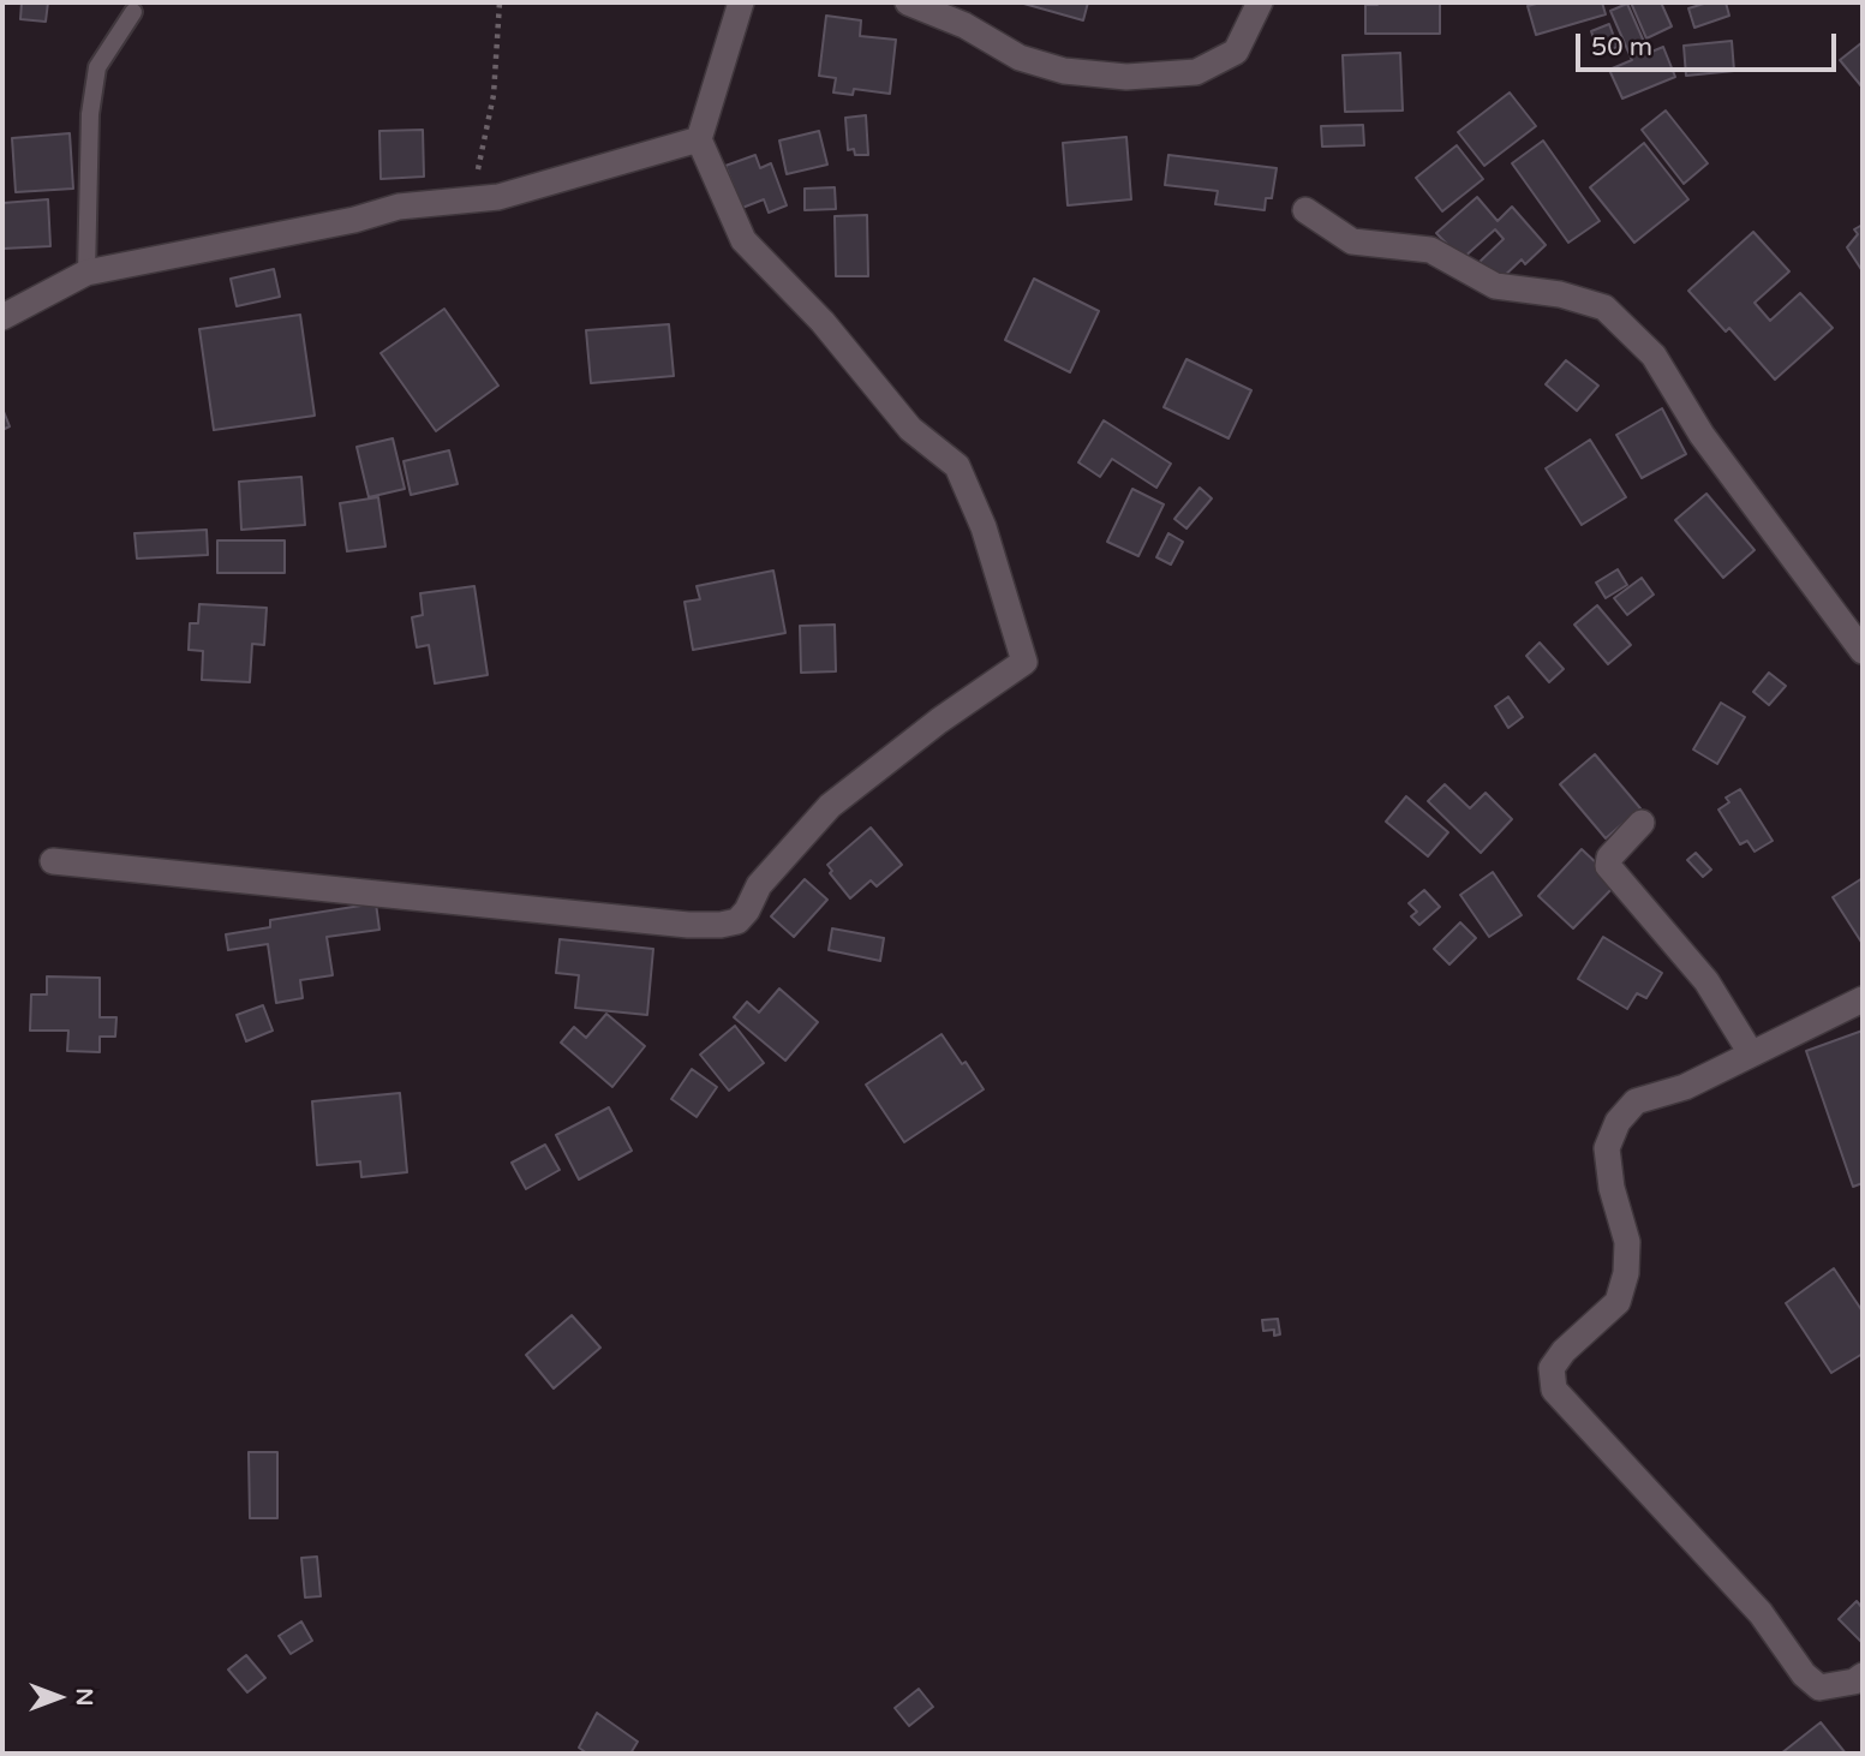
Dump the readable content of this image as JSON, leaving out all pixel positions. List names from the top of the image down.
{
  "scale_bar": "50 m",
  "north": "right"
}
